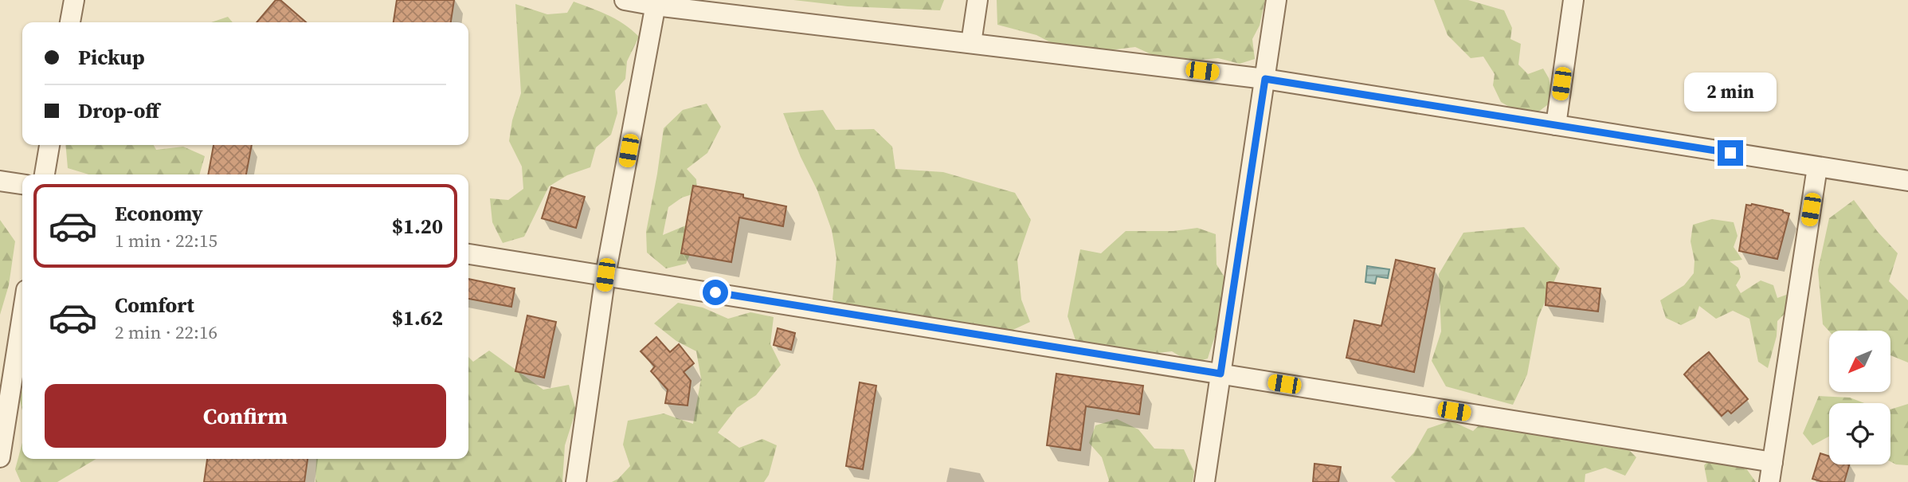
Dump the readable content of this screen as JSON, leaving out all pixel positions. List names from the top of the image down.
{
  "north": "bottom left",
  "page": {
    "banner": ["Pickup", "Drop-off"],
    "bubble": "2 min",
    "list": [
      {
        "name": "Economy",
        "note": "1 min · 22:15",
        "value": "$1.20"
      },
      {
        "name": "Comfort",
        "note": "2 min · 22:16",
        "value": "$1.62"
      }
    ],
    "buttons": "Confirm"
  }
}
